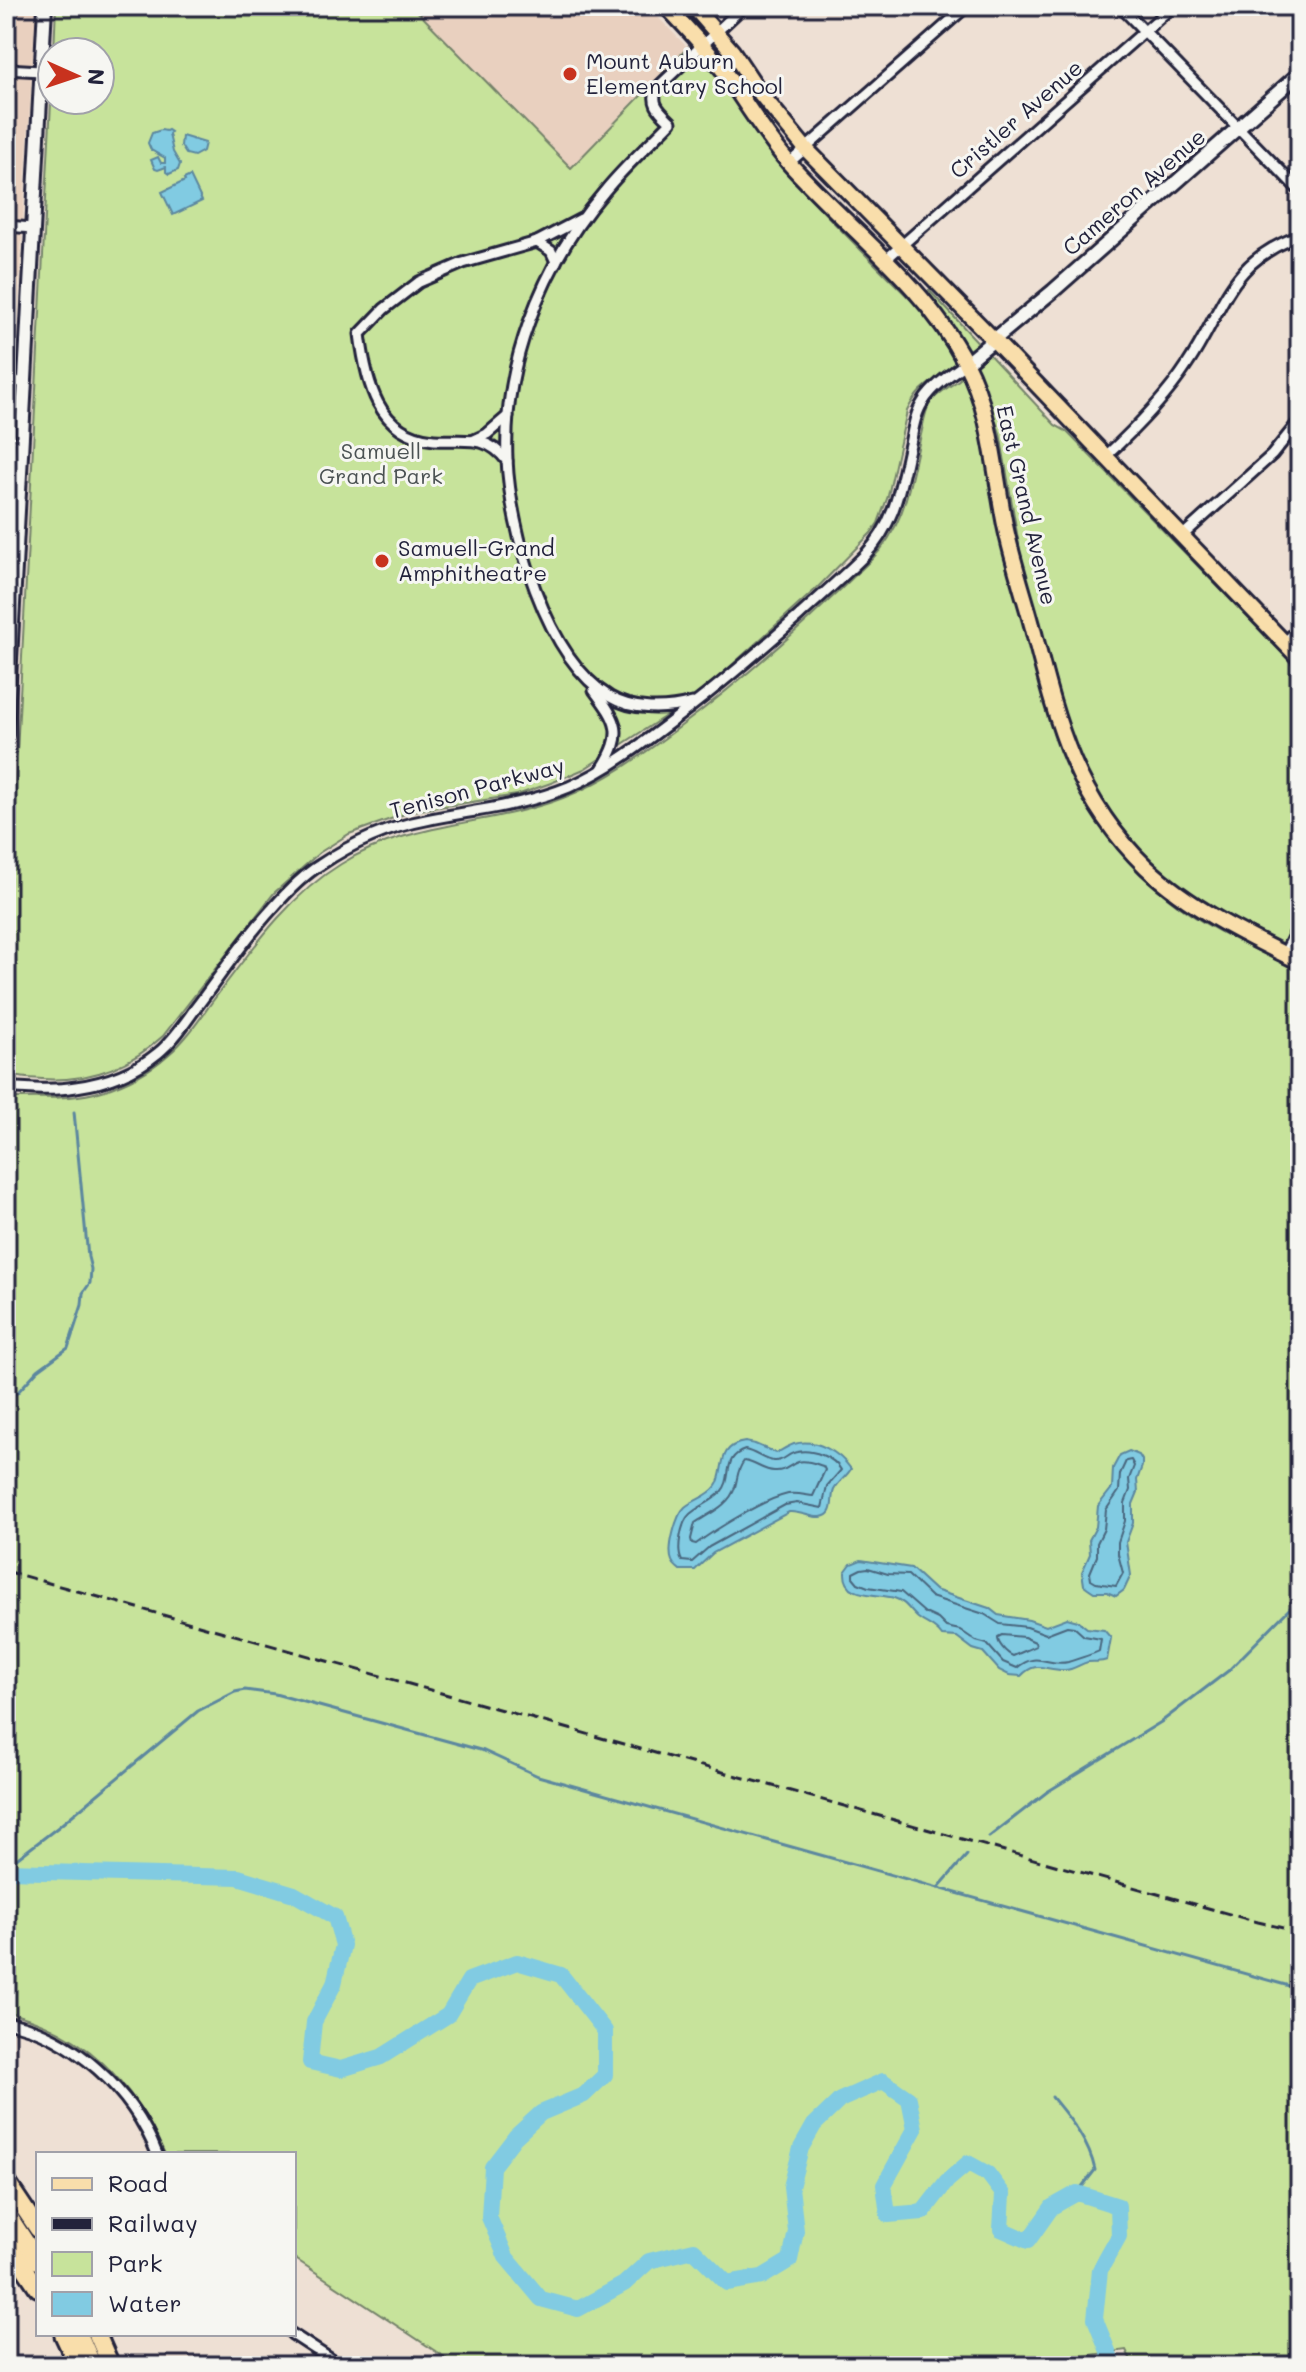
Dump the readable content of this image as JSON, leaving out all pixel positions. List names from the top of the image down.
{
  "streets": {
    "main road": ["Cameron Avenue", "East Grand Avenue", "Tenison Parkway"],
    "street": ["Cristler Avenue"]
  },
  "crossings": [
    ["Cristler Avenue", "East Grand Avenue"],
    ["Cameron Avenue", "East Grand Avenue"],
    ["Cameron Avenue", "Tenison Parkway"],
    ["East Grand Avenue", "Tenison Parkway"]
  ],
  "parks": ["Samuell Grand Park"],
  "places": ["Mount Auburn Elementary School", "Samuell-Grand Amphitheatre"],
  "legend": [
    "Road",
    "Railway",
    "Park",
    "Water"
  ],
  "north": "right"
}
